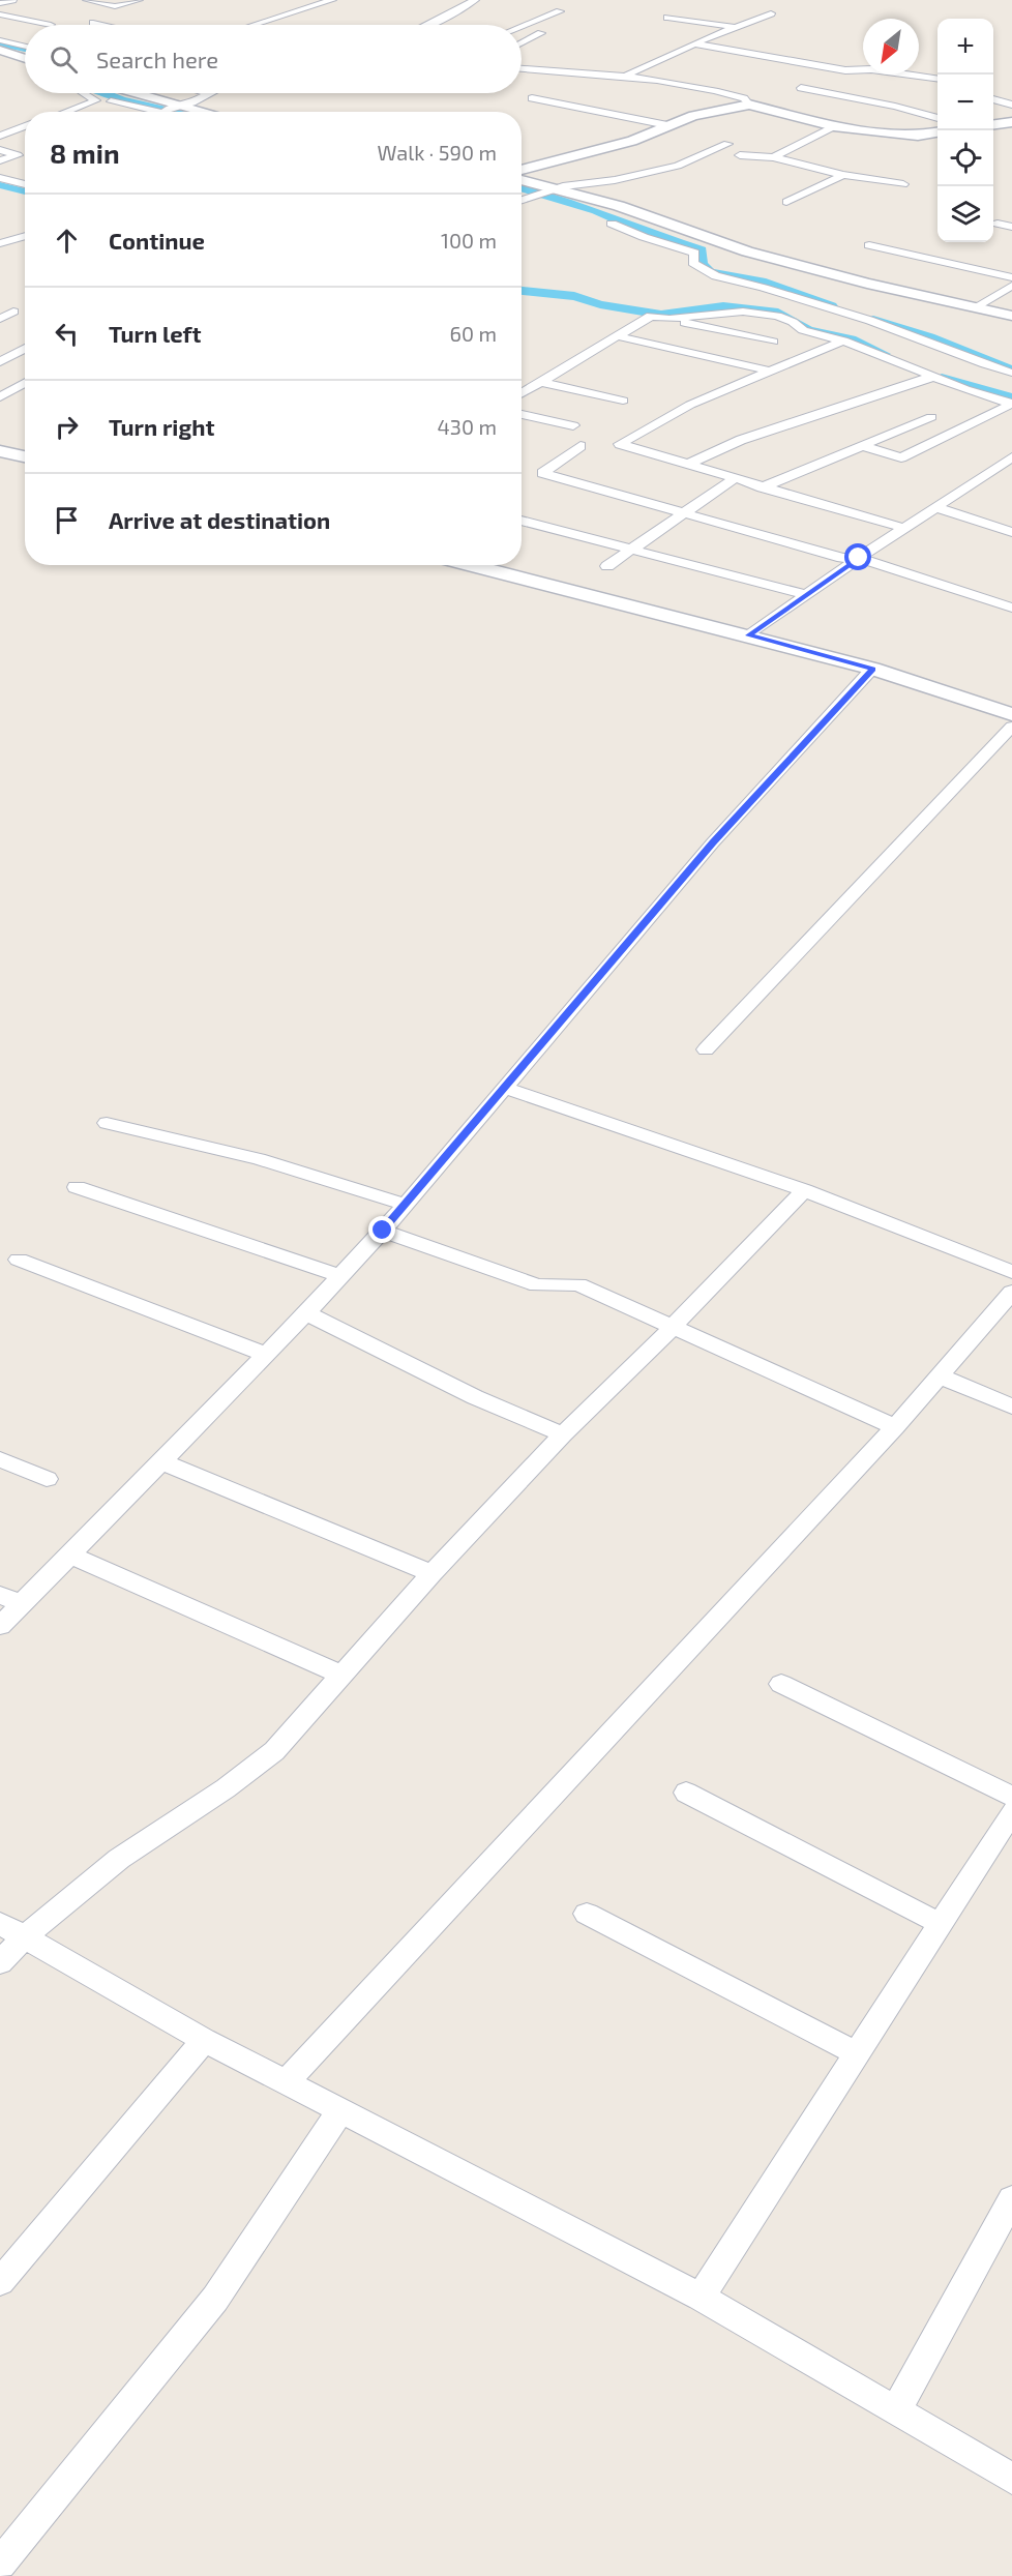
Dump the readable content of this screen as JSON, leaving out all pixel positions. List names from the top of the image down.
{
  "north": "bottom left",
  "page": {
    "map_buttons": ["+", "−"],
    "search": "Search here",
    "heading": ["8 min", "Walk · 590 m"],
    "list": [
      ["Continue", "100 m"],
      ["Turn left", "60 m"],
      ["Turn right", "430 m"],
      "Arrive at destination"
    ]
  }
}
